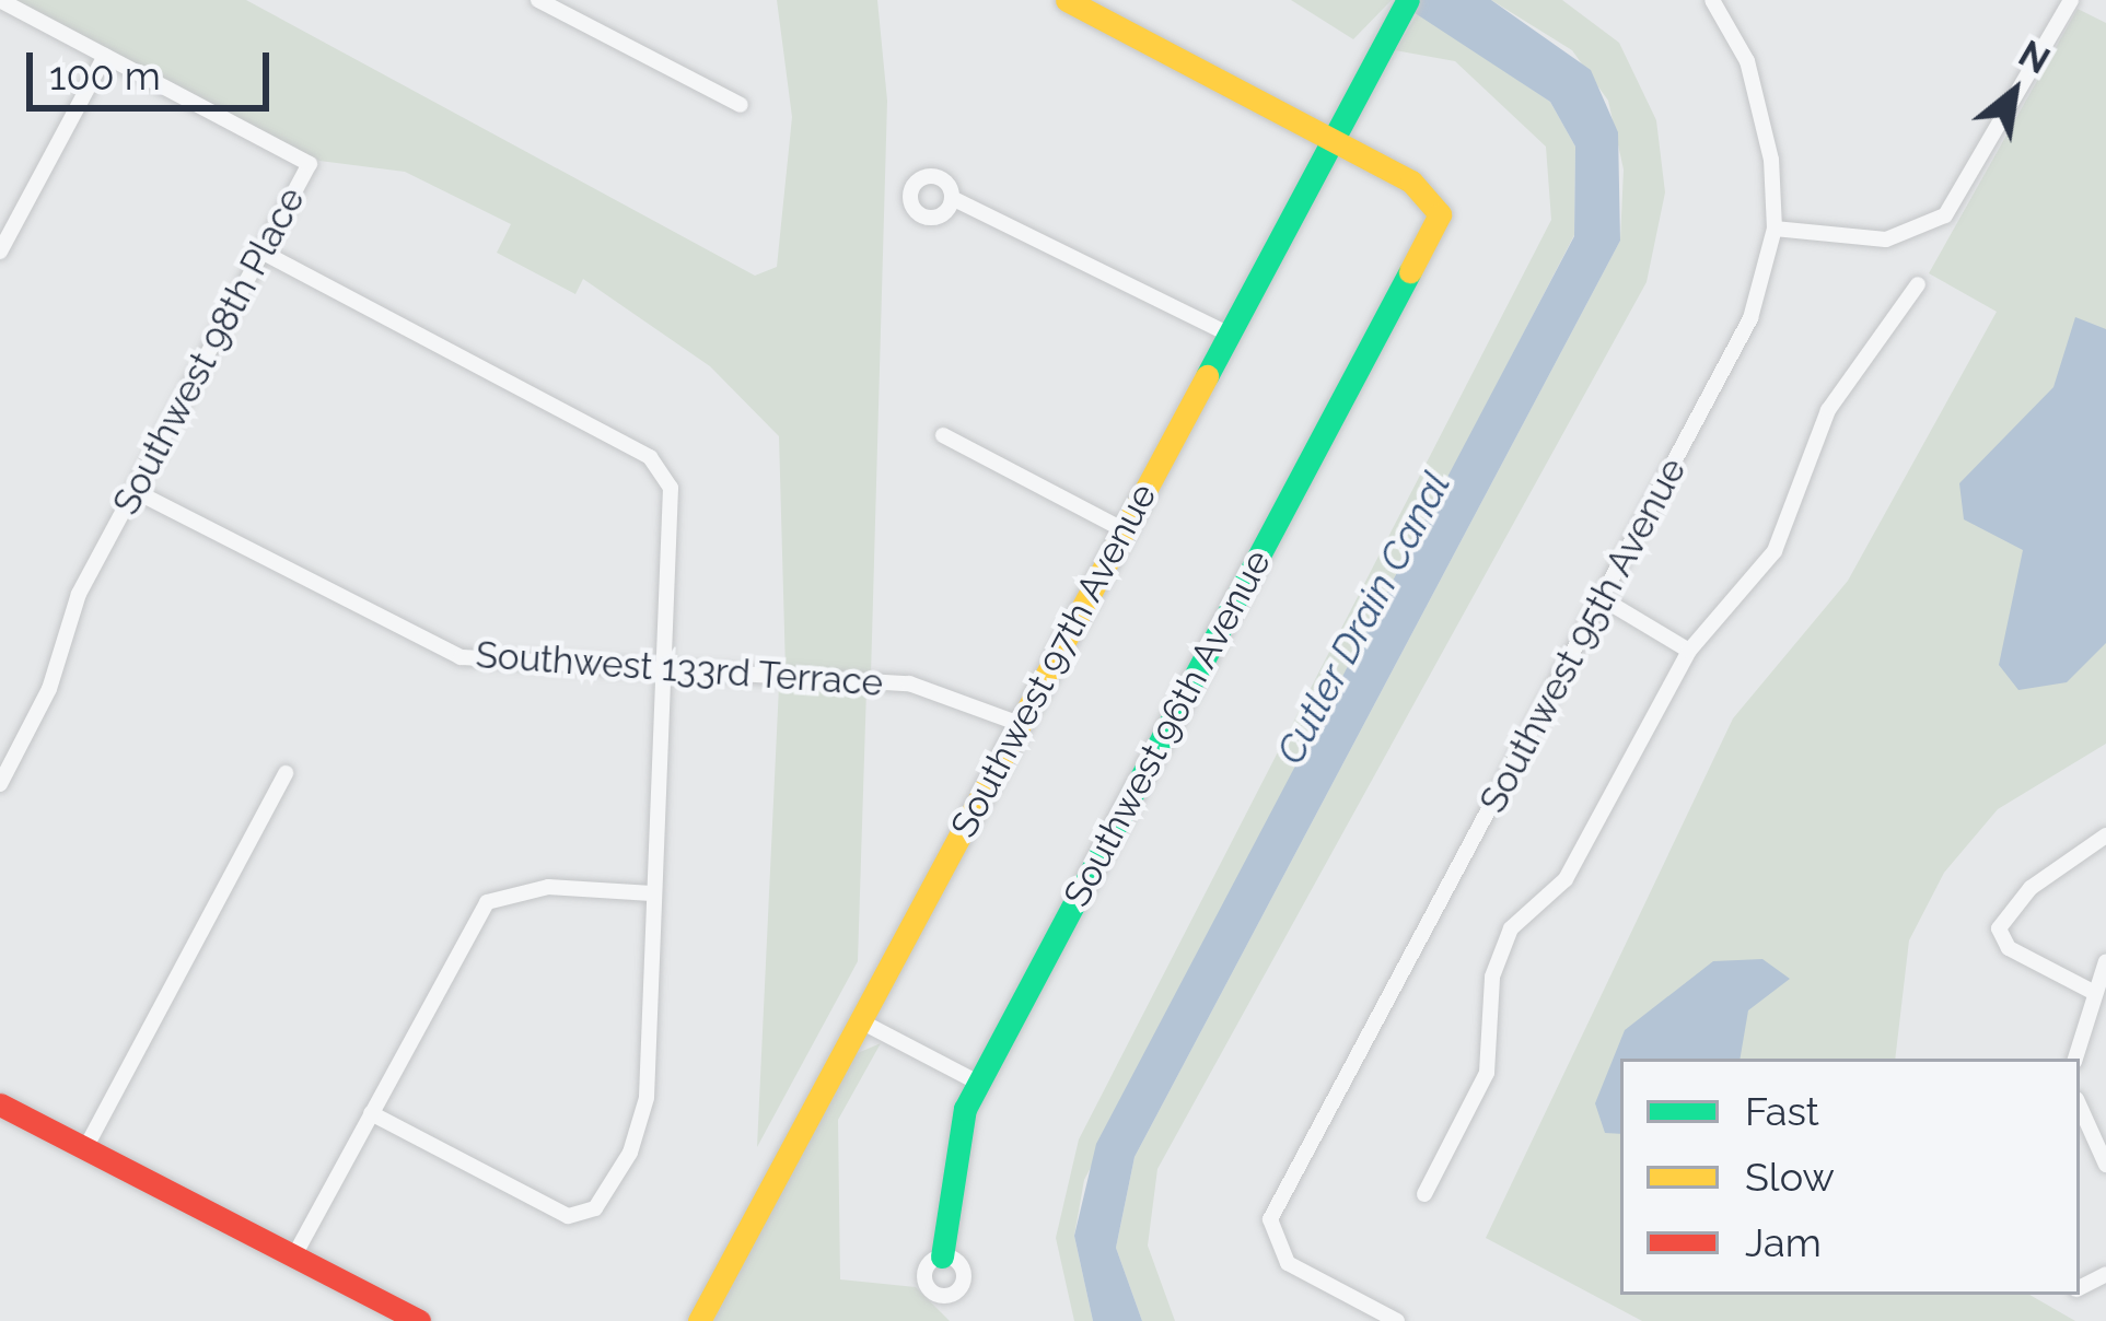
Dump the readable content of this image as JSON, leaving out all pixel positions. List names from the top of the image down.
{
  "streets": {
    "street": [
      "Southwest 98th Place",
      "Southwest 95th Avenue",
      "Southwest 97th Avenue",
      "Southwest 133rd Terrace",
      "Southwest 96th Avenue"
    ]
  },
  "crossings": [
    ["Southwest 98th Place", "Southwest 133rd Terrace"],
    ["Southwest 97th Avenue", "Southwest 133rd Terrace"],
    ["Southwest 97th Avenue", "Southwest 96th Avenue"]
  ],
  "water": ["Cutler Drain Canal"],
  "legend": ["Fast", "Slow", "Jam"],
  "scale_bar": "100 m",
  "north": "top right"
}
